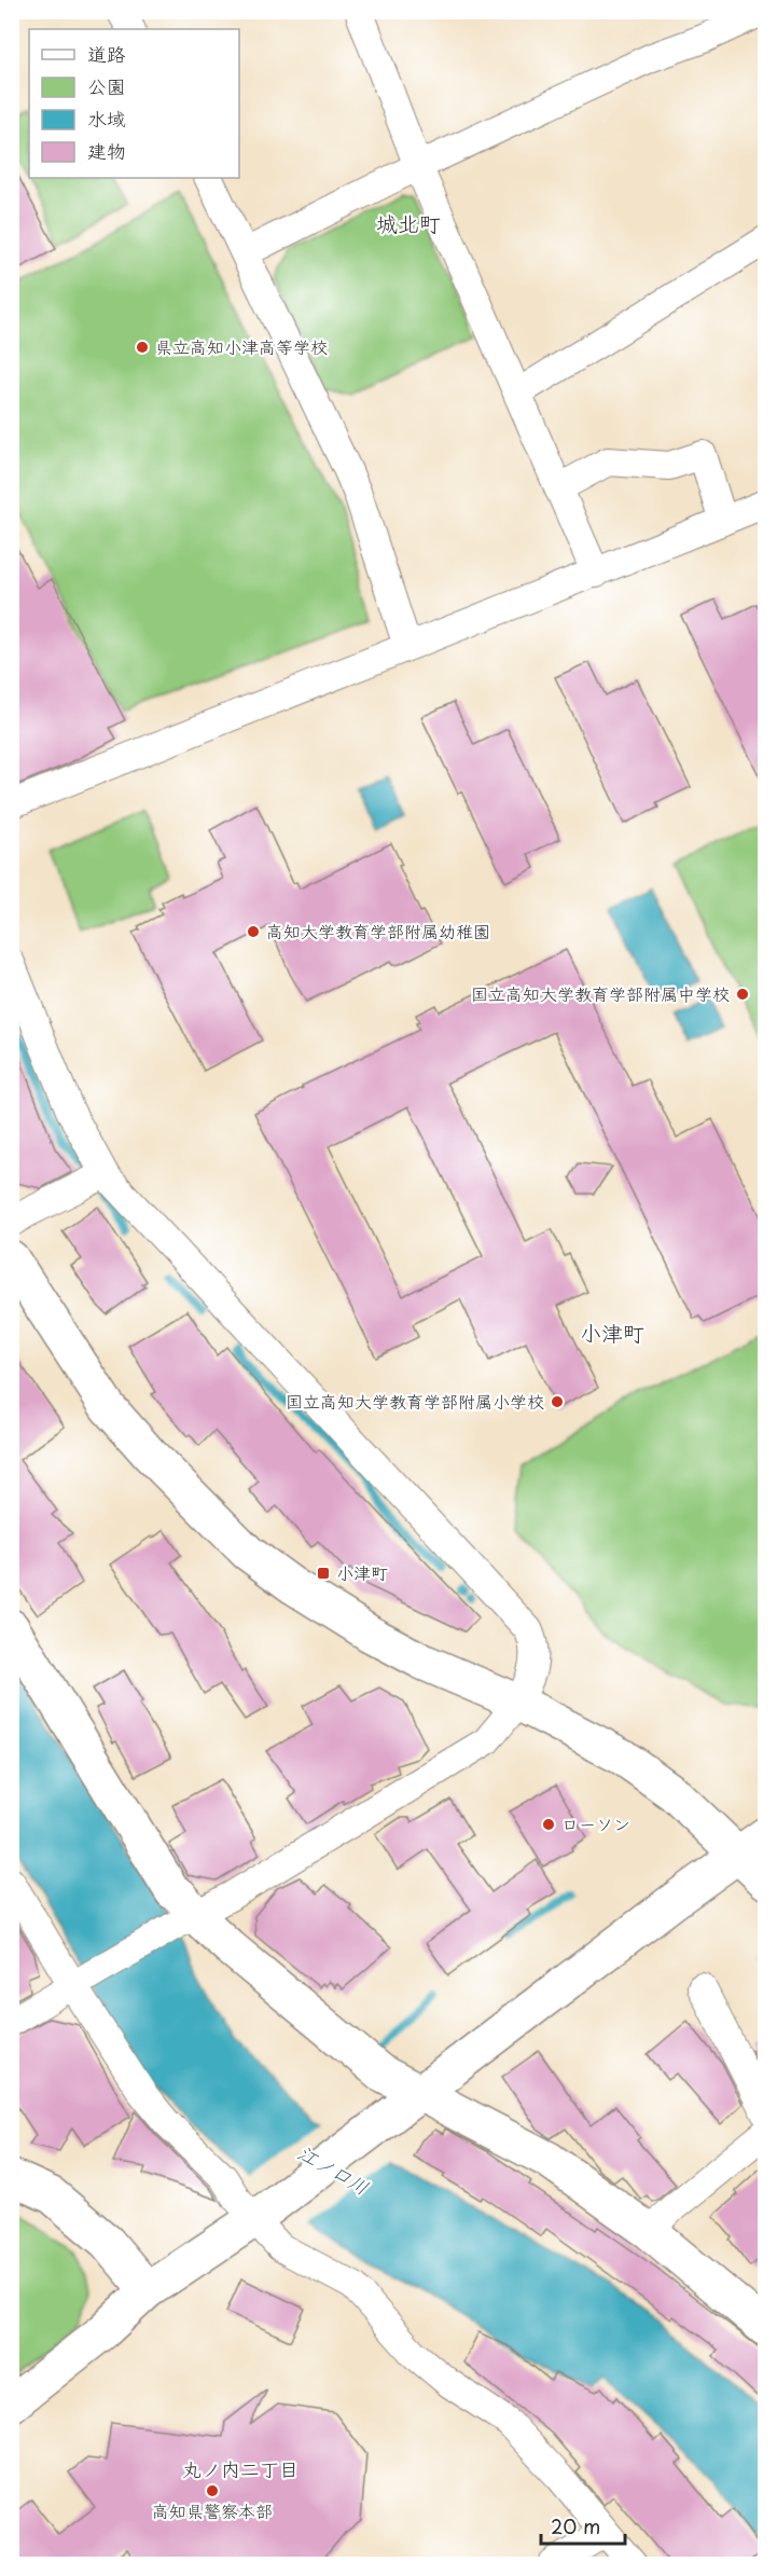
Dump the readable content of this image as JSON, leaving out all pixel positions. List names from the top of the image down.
{
  "districts": ["城北町", "小津町", "丸ノ内二丁目"],
  "water": ["江ノ口川"],
  "places": {
    "other": [
      "県立高知小津高等学校",
      "高知大学教育学部附属幼稚園",
      "国立高知大学教育学部附属中学校",
      "国立高知大学教育学部附属小学校",
      "ローソン",
      "高知県警察本部"
    ],
    "transit": ["小津町"]
  },
  "legend": [
    "道路",
    "公園",
    "水域",
    "建物"
  ],
  "scale_bar": "20 m"
}
